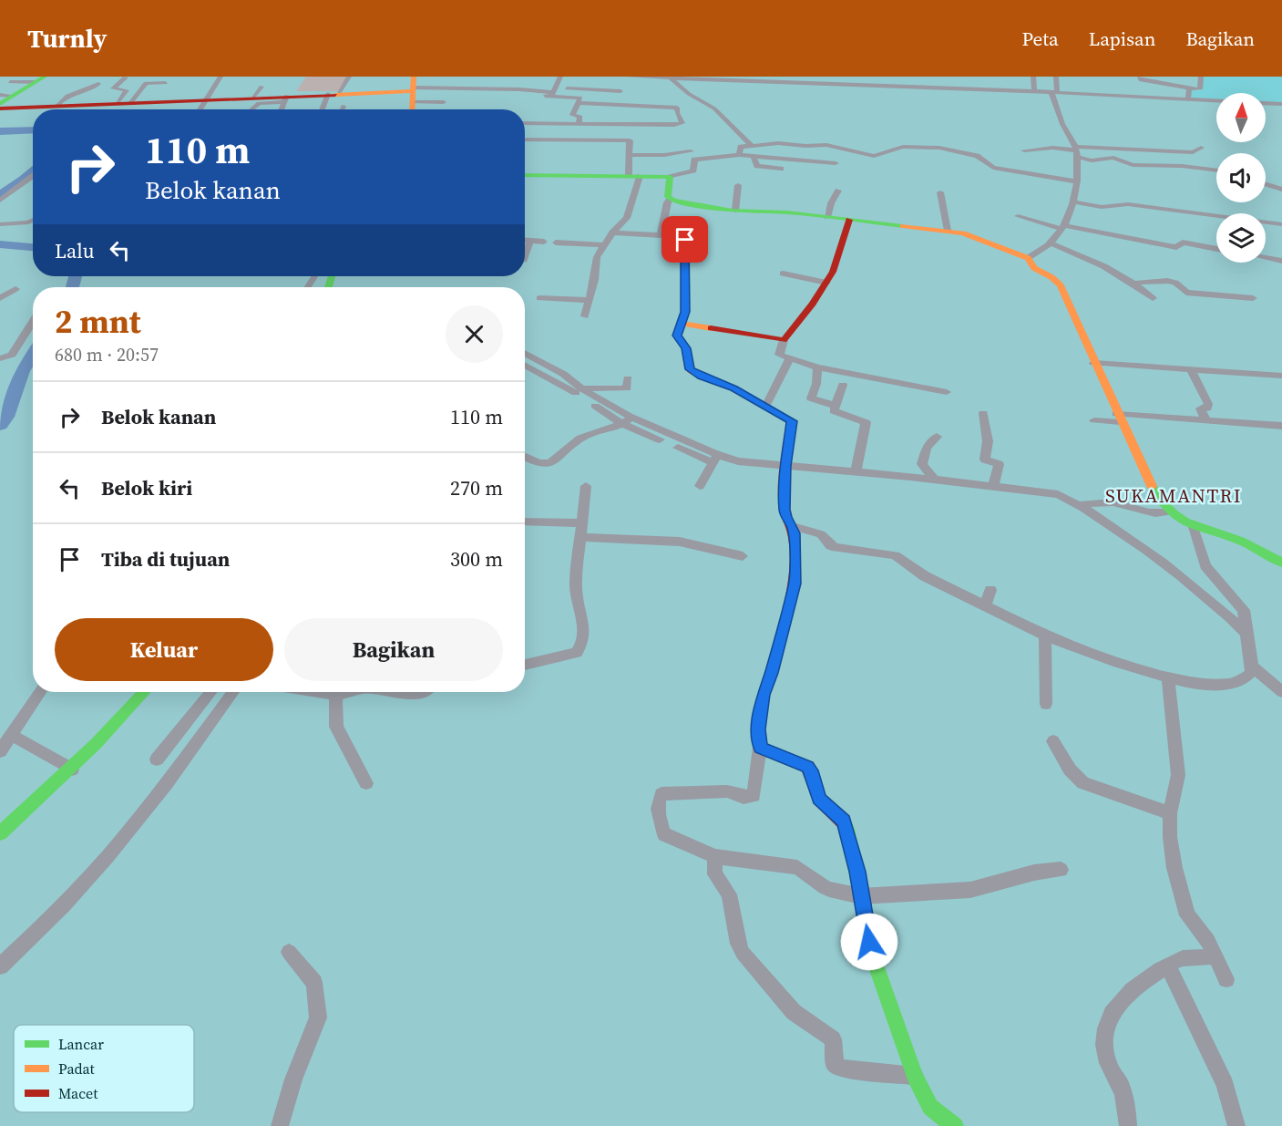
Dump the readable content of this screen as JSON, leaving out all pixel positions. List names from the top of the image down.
{
  "districts": ["SUKAMANTRI"],
  "legend": ["Lancar", "Padat", "Macet"],
  "north": "top",
  "page": {
    "header": "Turnly",
    "nav": ["Peta", "Lapisan", "Bagikan"],
    "turn": ["110 m", "Belok kanan"],
    "then": "Lalu",
    "heading": ["2 mnt", "680 m · 20:57"],
    "list": [
      {
        "name": "Belok kanan",
        "value": "110 m"
      },
      {
        "name": "Belok kiri",
        "value": "270 m"
      },
      {
        "name": "Tiba di tujuan",
        "value": "300 m"
      }
    ],
    "buttons": ["Keluar", "Bagikan"]
  }
}
